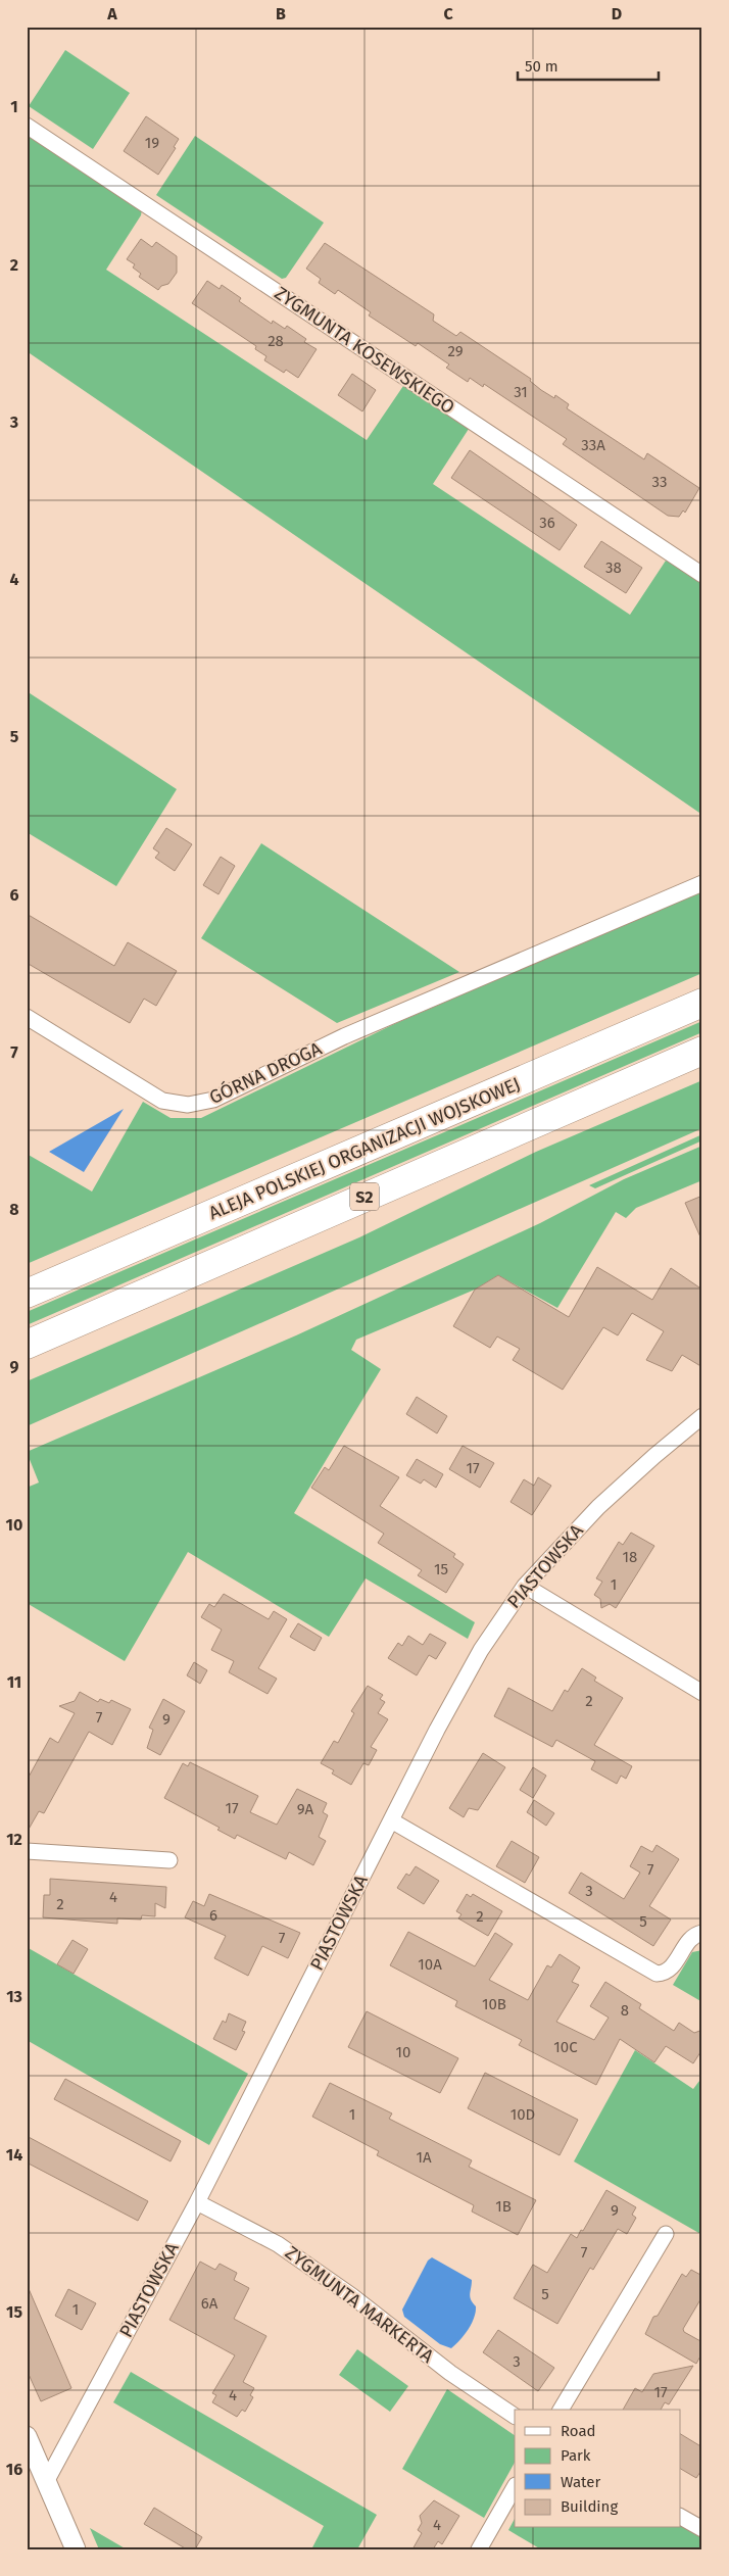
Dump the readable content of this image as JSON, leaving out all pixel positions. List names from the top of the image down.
{
  "streets": {
    "highway": ["ALEJA POLSKIEJ ORGANIZACJI WOJSKOWEJ", "S2"],
    "street": [
      "ZYGMUNTA KOSEWSKIEGO",
      "GÓRNA DROGA",
      "PIASTOWSKA",
      "ZYGMUNTA MARKERTA"
    ]
  },
  "crossings": [
    ["PIASTOWSKA", "ZYGMUNTA MARKERTA"]
  ],
  "house_numbers": [
    "19",
    "28",
    "29",
    "31",
    "33A",
    "33",
    "36",
    "38",
    "17",
    "18",
    "15",
    "1",
    "2",
    "7",
    "9",
    "17",
    "9A",
    "7",
    "3",
    "4",
    "2",
    "6",
    "2",
    "5",
    "7",
    "10A",
    "10B",
    "8",
    "10C",
    "10",
    "1",
    "10D",
    "1A",
    "1B",
    "9",
    "7",
    "5",
    "6A",
    "1",
    "3",
    "17",
    "4",
    "4"
  ],
  "legend": [
    "Road",
    "Park",
    "Water",
    "Building"
  ],
  "scale_bar": "50 m",
  "grid": {
    "columns": [
      "A",
      "B",
      "C",
      "D"
    ],
    "rows": [
      "1",
      "2",
      "3",
      "4",
      "5",
      "6",
      "7",
      "8",
      "9",
      "10",
      "11",
      "12",
      "13",
      "14",
      "15",
      "16"
    ]
  }
}
